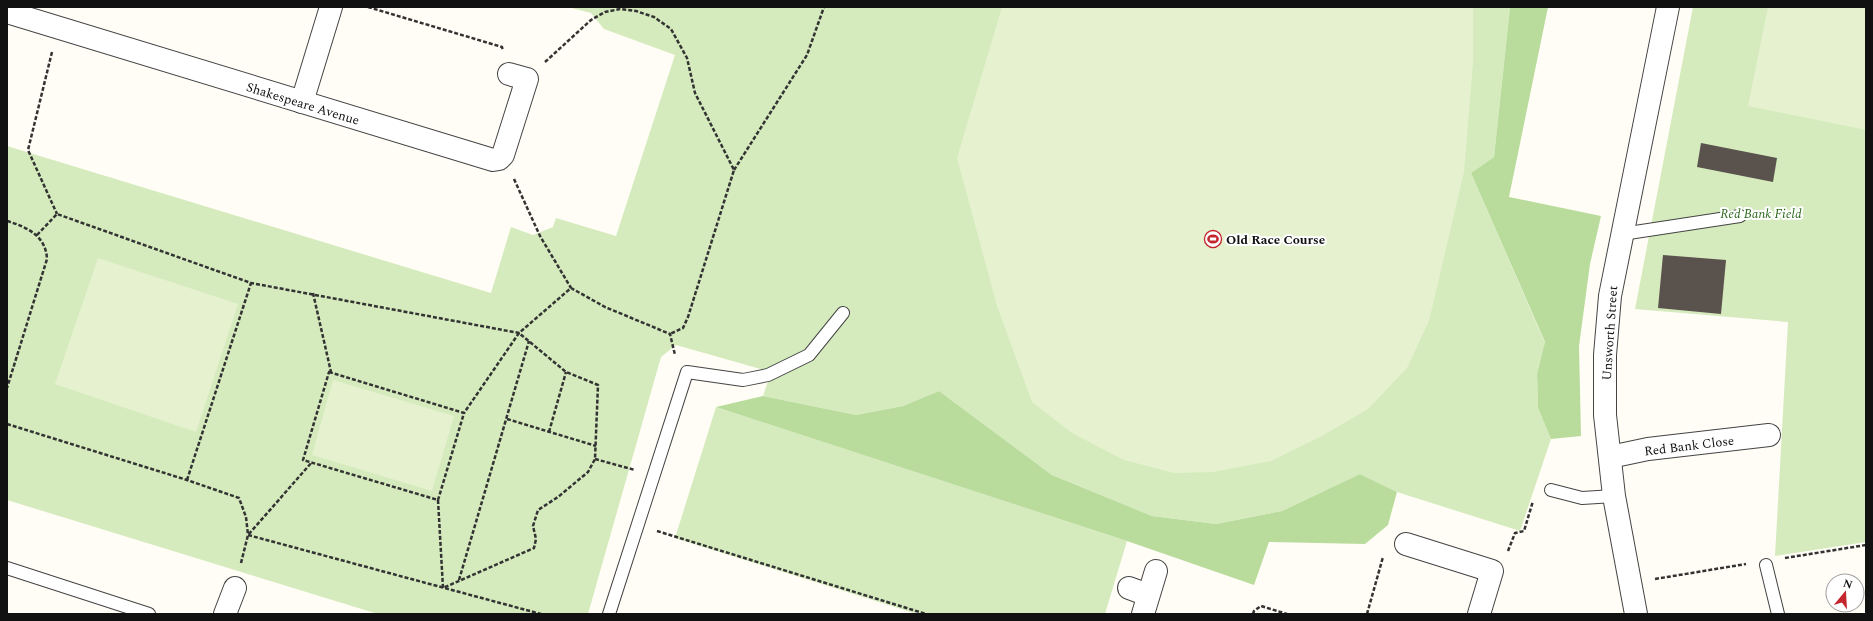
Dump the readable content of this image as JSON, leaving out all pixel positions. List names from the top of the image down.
{
  "streets": {
    "street": ["Shakespeare Avenue", "Unsworth Street", "Red Bank Close"]
  },
  "crossings": [
    ["Unsworth Street", "Red Bank Close"]
  ],
  "parks": ["Red Bank Field"],
  "places": {
    "sports": ["Old Race Course"]
  },
  "north": "top"
}
